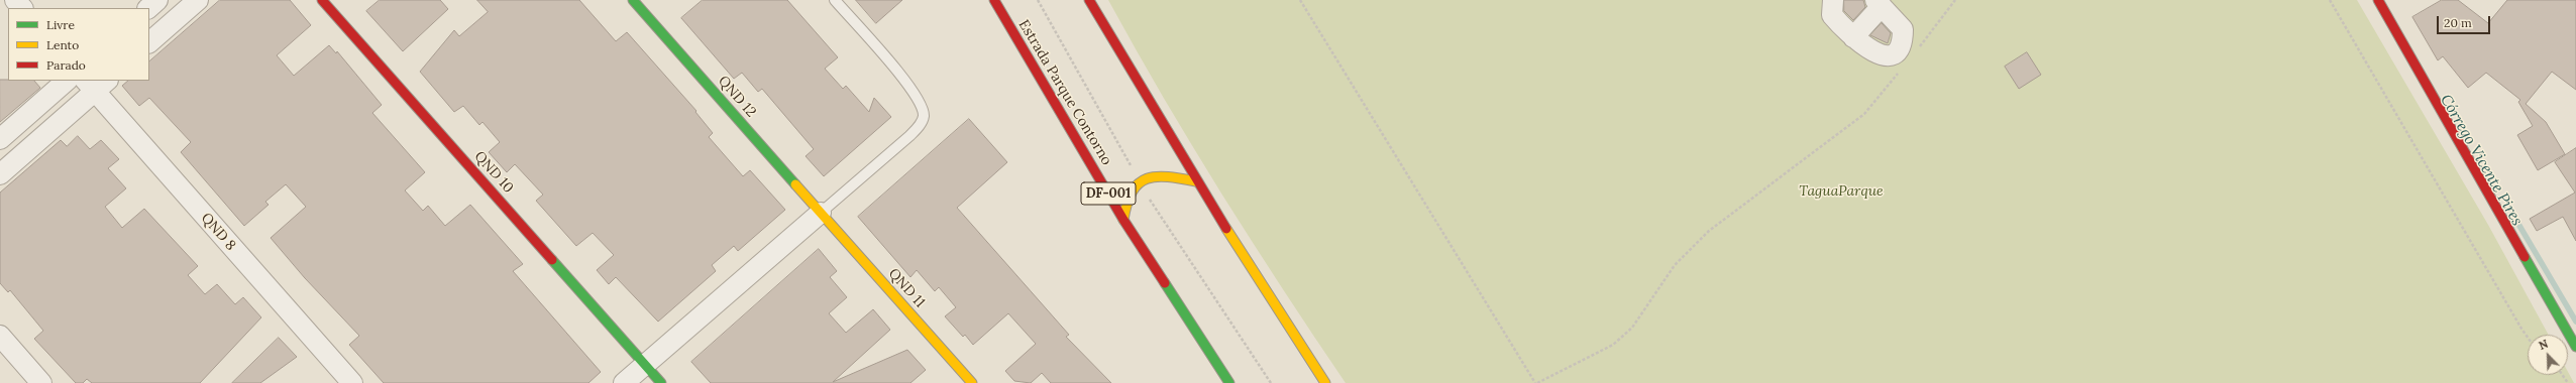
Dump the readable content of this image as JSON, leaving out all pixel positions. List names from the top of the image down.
{
  "streets": {
    "main road": [
      "Estrada Parque Contorno",
      "QND 12",
      "QND 10",
      "DF-001",
      "QND 11"
    ],
    "street": ["QND 8"]
  },
  "crossings": [
    ["QND 12", "QND 11"]
  ],
  "water": ["Córrego Vicente Pires"],
  "parks": ["TaguaParque"],
  "legend": ["Livre", "Lento", "Parado"],
  "scale_bar": "20 m",
  "north": "top left"
}
